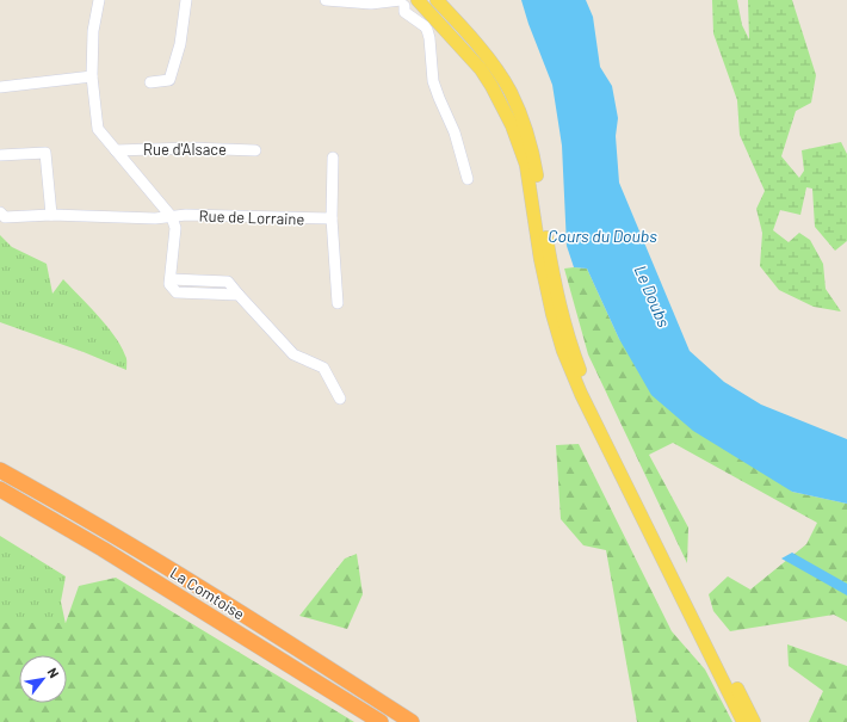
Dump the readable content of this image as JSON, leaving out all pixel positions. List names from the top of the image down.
{
  "streets": {
    "highway": ["La Comtoise"],
    "street": ["Rue d'Alsace", "Rue de Lorraine"]
  },
  "water": ["Cours du Doubs", "Le Doubs"],
  "north": "top right"
}
